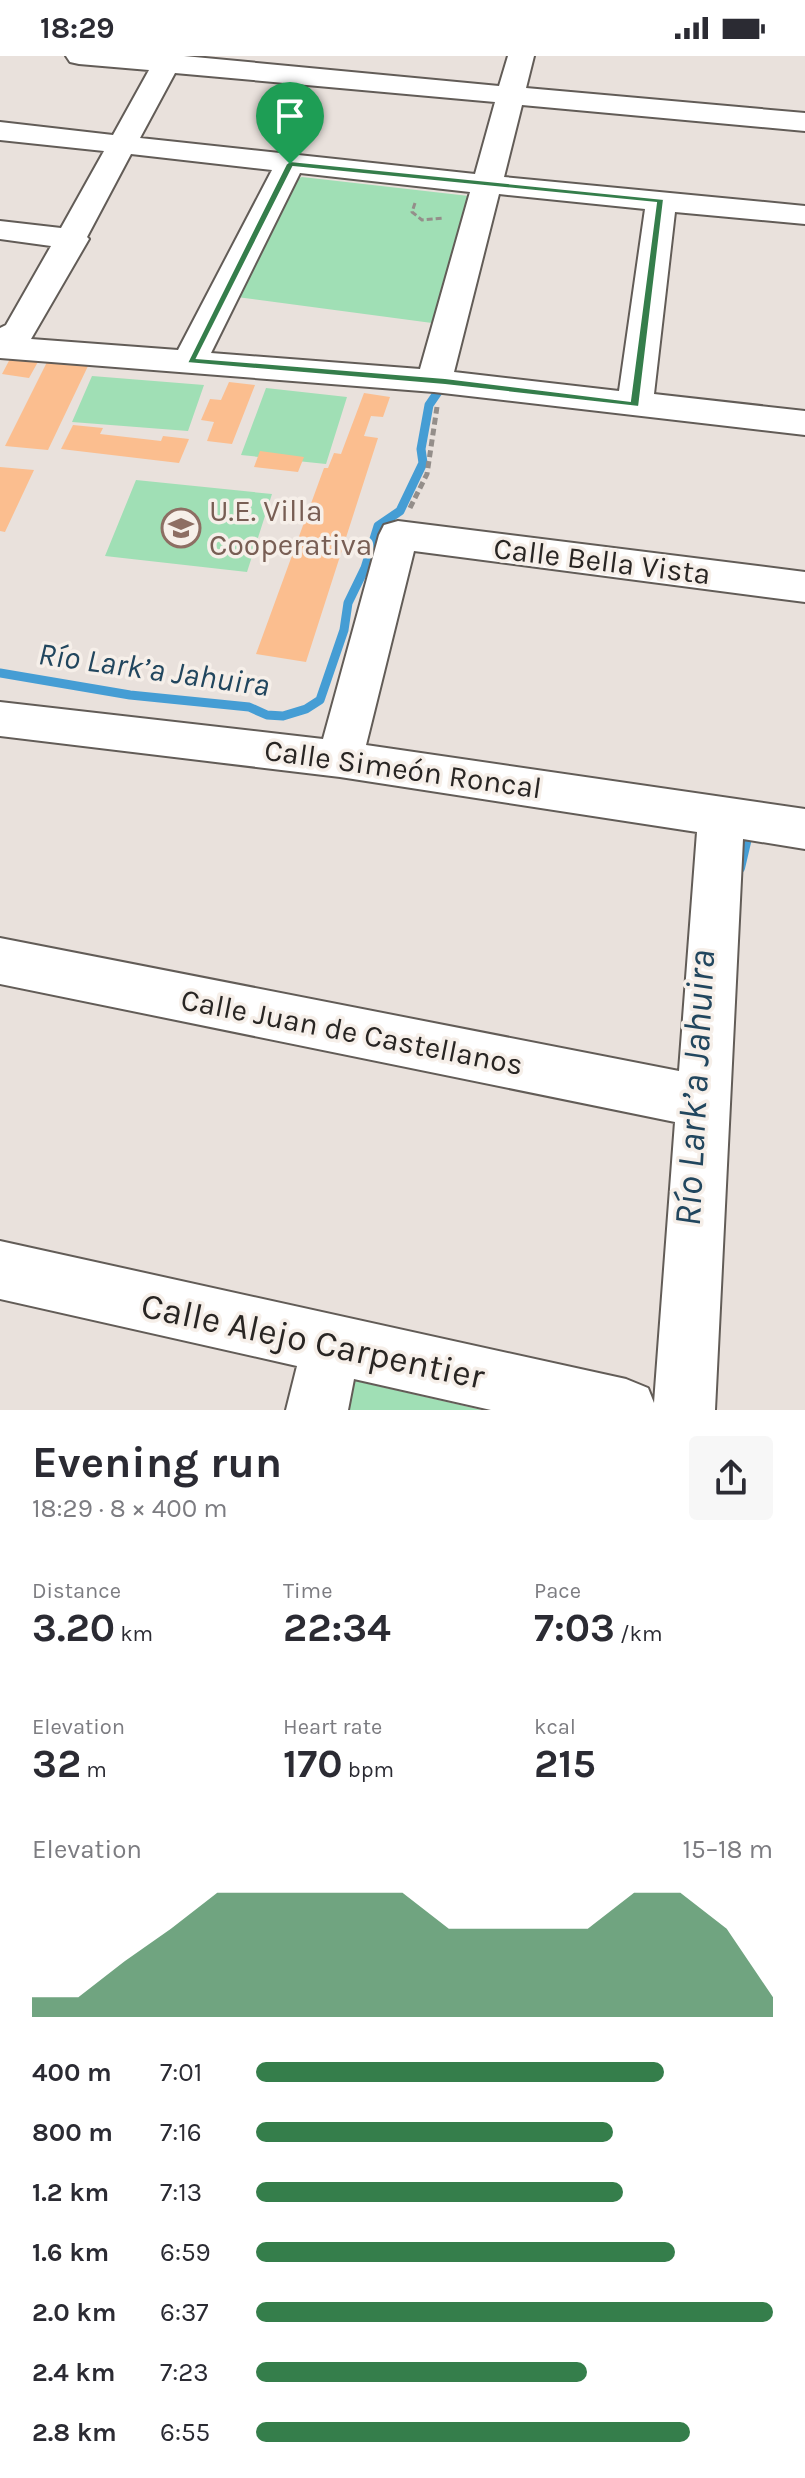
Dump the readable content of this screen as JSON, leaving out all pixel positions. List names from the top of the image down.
{
  "streets": {
    "street": [
      "Calle Bella Vista",
      "Calle Simeón Roncal",
      "Calle Juan de Castellanos",
      "Calle Alejo Carpentier"
    ]
  },
  "water": ["Río Lark’a Jahuira"],
  "places": {
    "school or university": ["U.E. Villa Cooperativa"]
  },
  "page": {
    "status": "18:29",
    "heading": ["Evening run", "18:29 · 8 × 400 m"],
    "stats": [
      ["Distance", "3.20 km"],
      ["Time", "22:34"],
      ["Pace", "7:03 /km"],
      ["Elevation", "32 m"],
      ["Heart rate", "170 bpm"],
      ["kcal", "215"]
    ],
    "chart": ["Elevation", "15–18 m"],
    "list": [
      {
        "name": "400 m",
        "note": "7:01"
      },
      {
        "name": "800 m",
        "note": "7:16"
      },
      {
        "name": "1.2 km",
        "note": "7:13"
      },
      {
        "name": "1.6 km",
        "note": "6:59"
      },
      {
        "name": "2.0 km",
        "note": "6:37"
      },
      {
        "name": "2.4 km",
        "note": "7:23"
      },
      {
        "name": "2.8 km",
        "note": "6:55"
      }
    ]
  }
}
